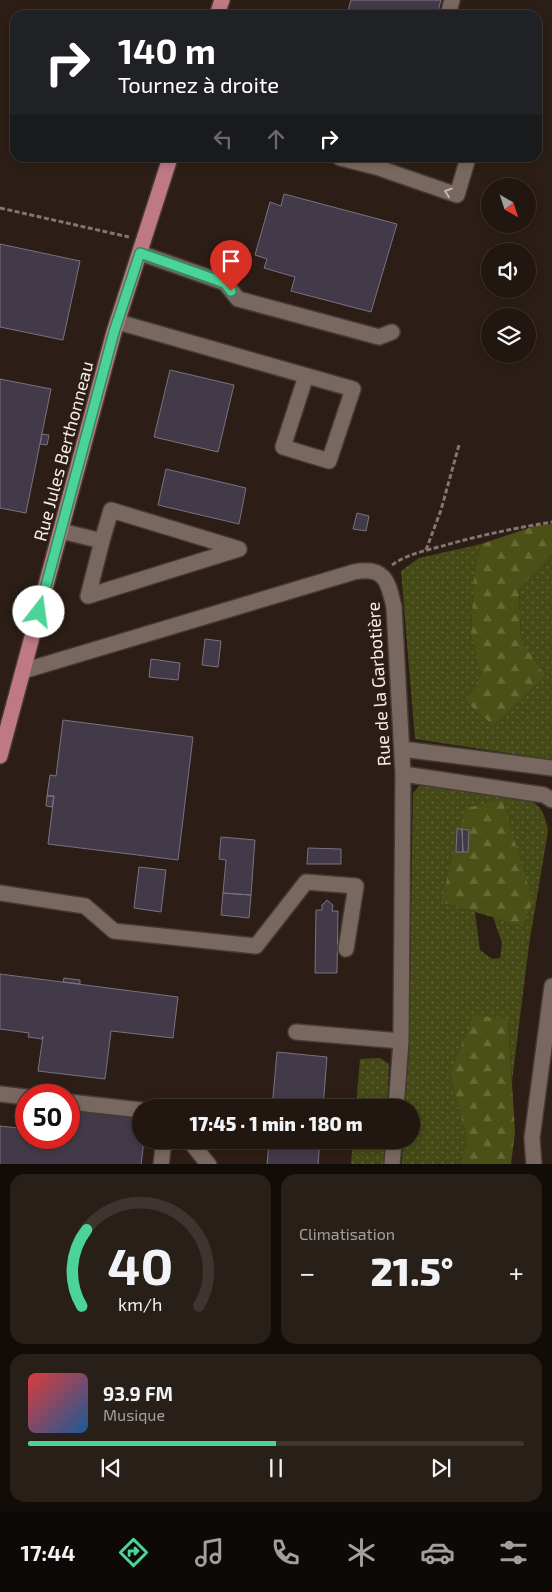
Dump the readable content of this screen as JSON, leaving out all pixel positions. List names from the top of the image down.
{
  "streets": {
    "main road": ["Rue Jules Berthonneau"],
    "street": ["Rue de la Garbotière"]
  },
  "north": "bottom right",
  "page": {
    "turn": ["140 m", "Tournez à droite"],
    "limit": "50",
    "trip": "17:45 · 1 min · 180 m",
    "tile": "Climatisation",
    "heat": ["−", "21.5°", "+"],
    "song": ["93.9 FM", "Musique"],
    "tabs": "17:44",
    "gauge": ["40", "km/h"]
  }
}
